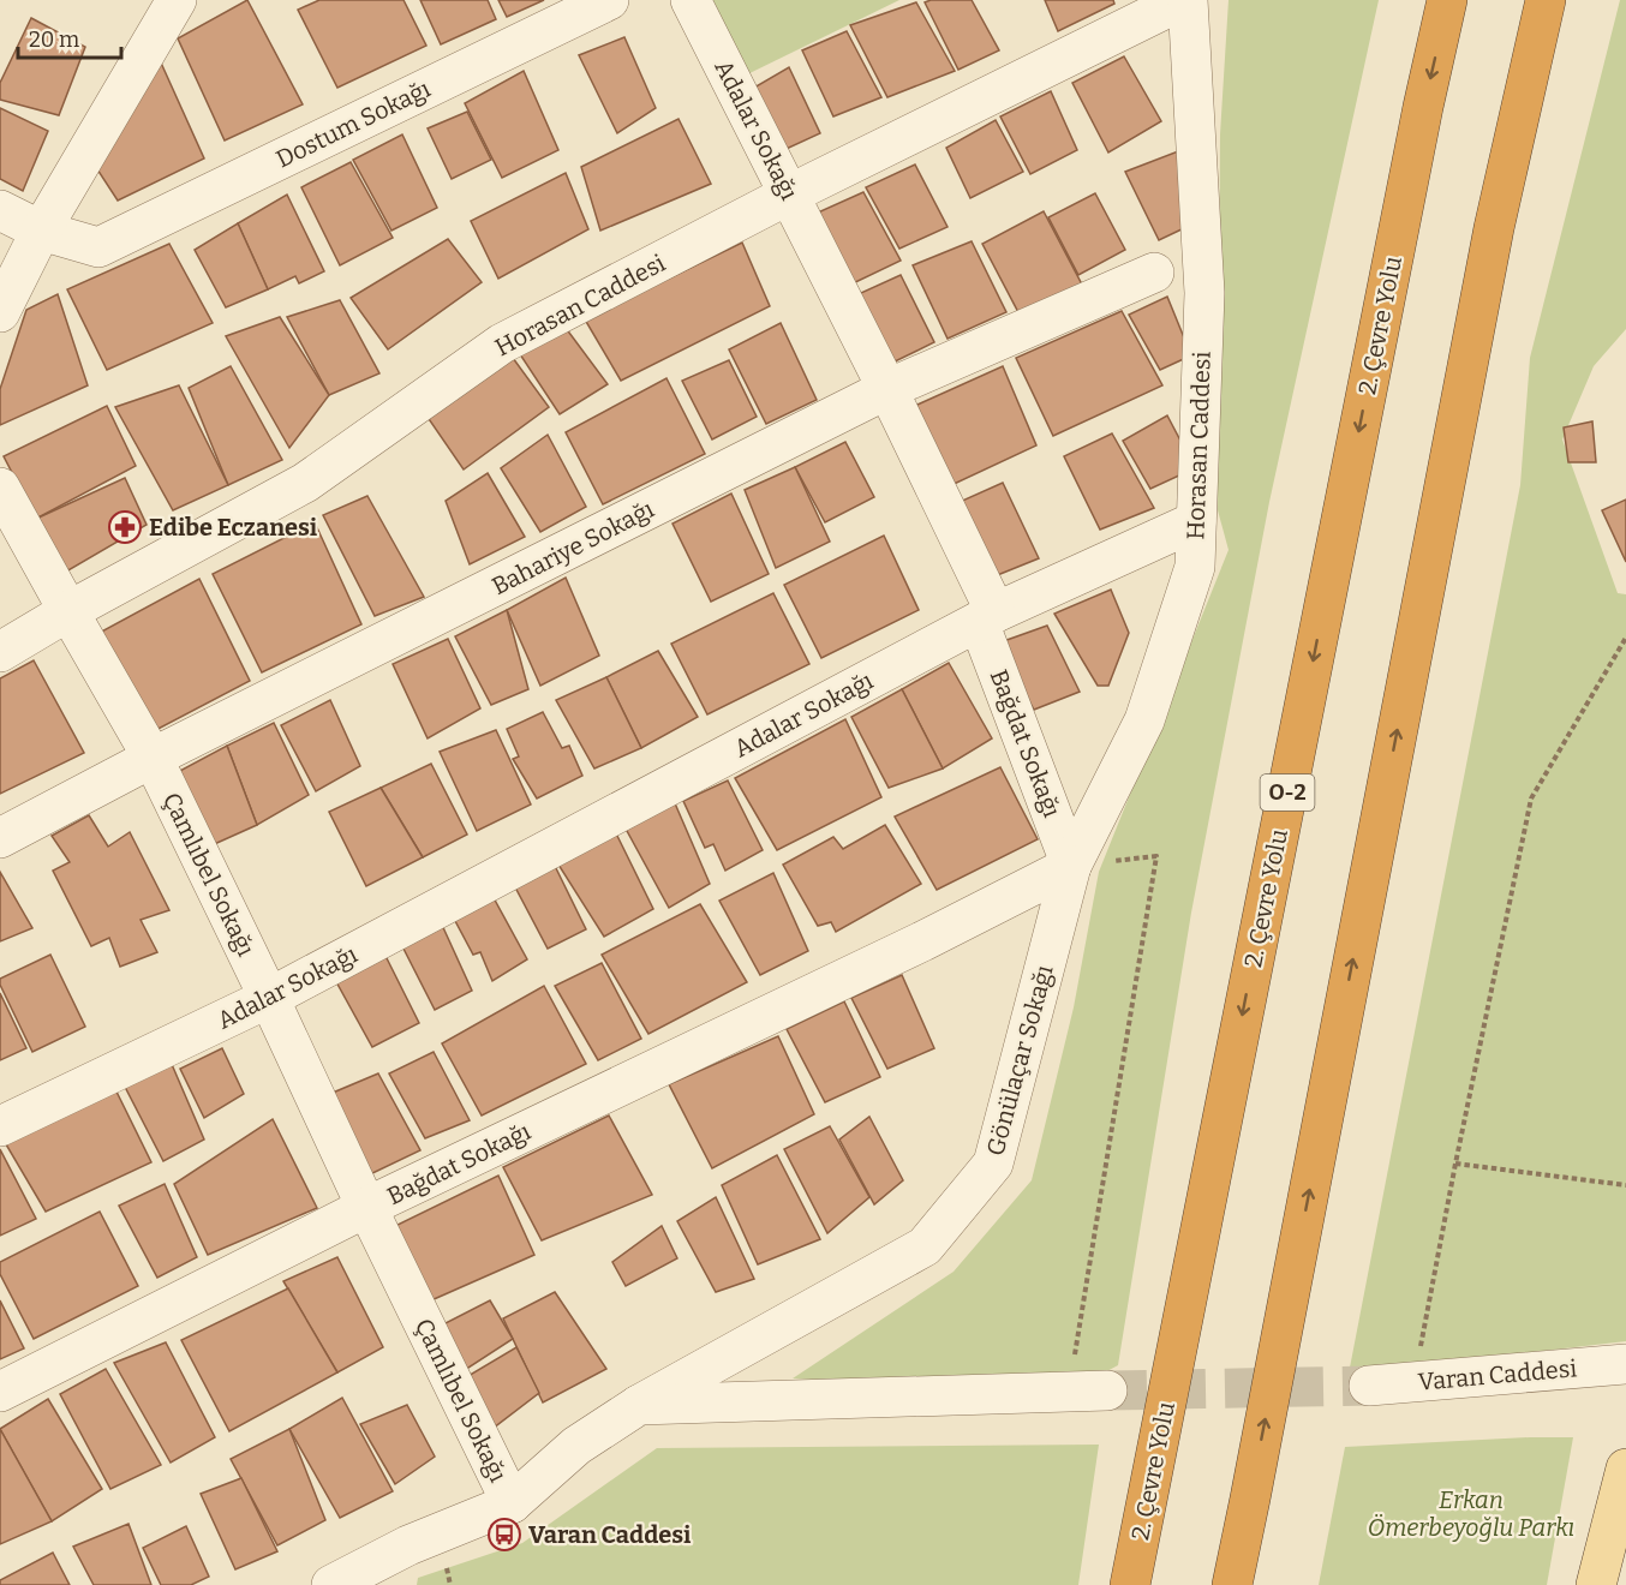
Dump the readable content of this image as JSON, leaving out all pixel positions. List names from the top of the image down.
{
  "streets": {
    "highway": ["2. Çevre Yolu", "O-2"],
    "street": [
      "Dostum Sokağı",
      "Adalar Sokağı",
      "Horasan Caddesi",
      "Bahariye Sokağı",
      "Bağdat Sokağı",
      "Çamlıbel Sokağı",
      "Gönülaçar Sokağı",
      "Varan Caddesi"
    ]
  },
  "crossings": [
    ["Adalar Sokağı", "Horasan Caddesi"],
    ["Adalar Sokağı", "Bahariye Sokağı"],
    ["Adalar Sokağı", "Bağdat Sokağı"],
    ["Adalar Sokağı", "Çamlıbel Sokağı"],
    ["Horasan Caddesi", "Bağdat Sokağı"],
    ["Horasan Caddesi", "Çamlıbel Sokağı"],
    ["Horasan Caddesi", "Gönülaçar Sokağı"],
    ["Bahariye Sokağı", "Çamlıbel Sokağı"],
    ["Bağdat Sokağı", "Çamlıbel Sokağı"],
    ["Bağdat Sokağı", "Gönülaçar Sokağı"]
  ],
  "parks": ["Erkan Ömerbeyoğlu Parkı"],
  "places": {
    "pharmacy": ["Edibe Eczanesi"],
    "bus stop": ["Varan Caddesi"]
  },
  "scale_bar": "20 m"
}
